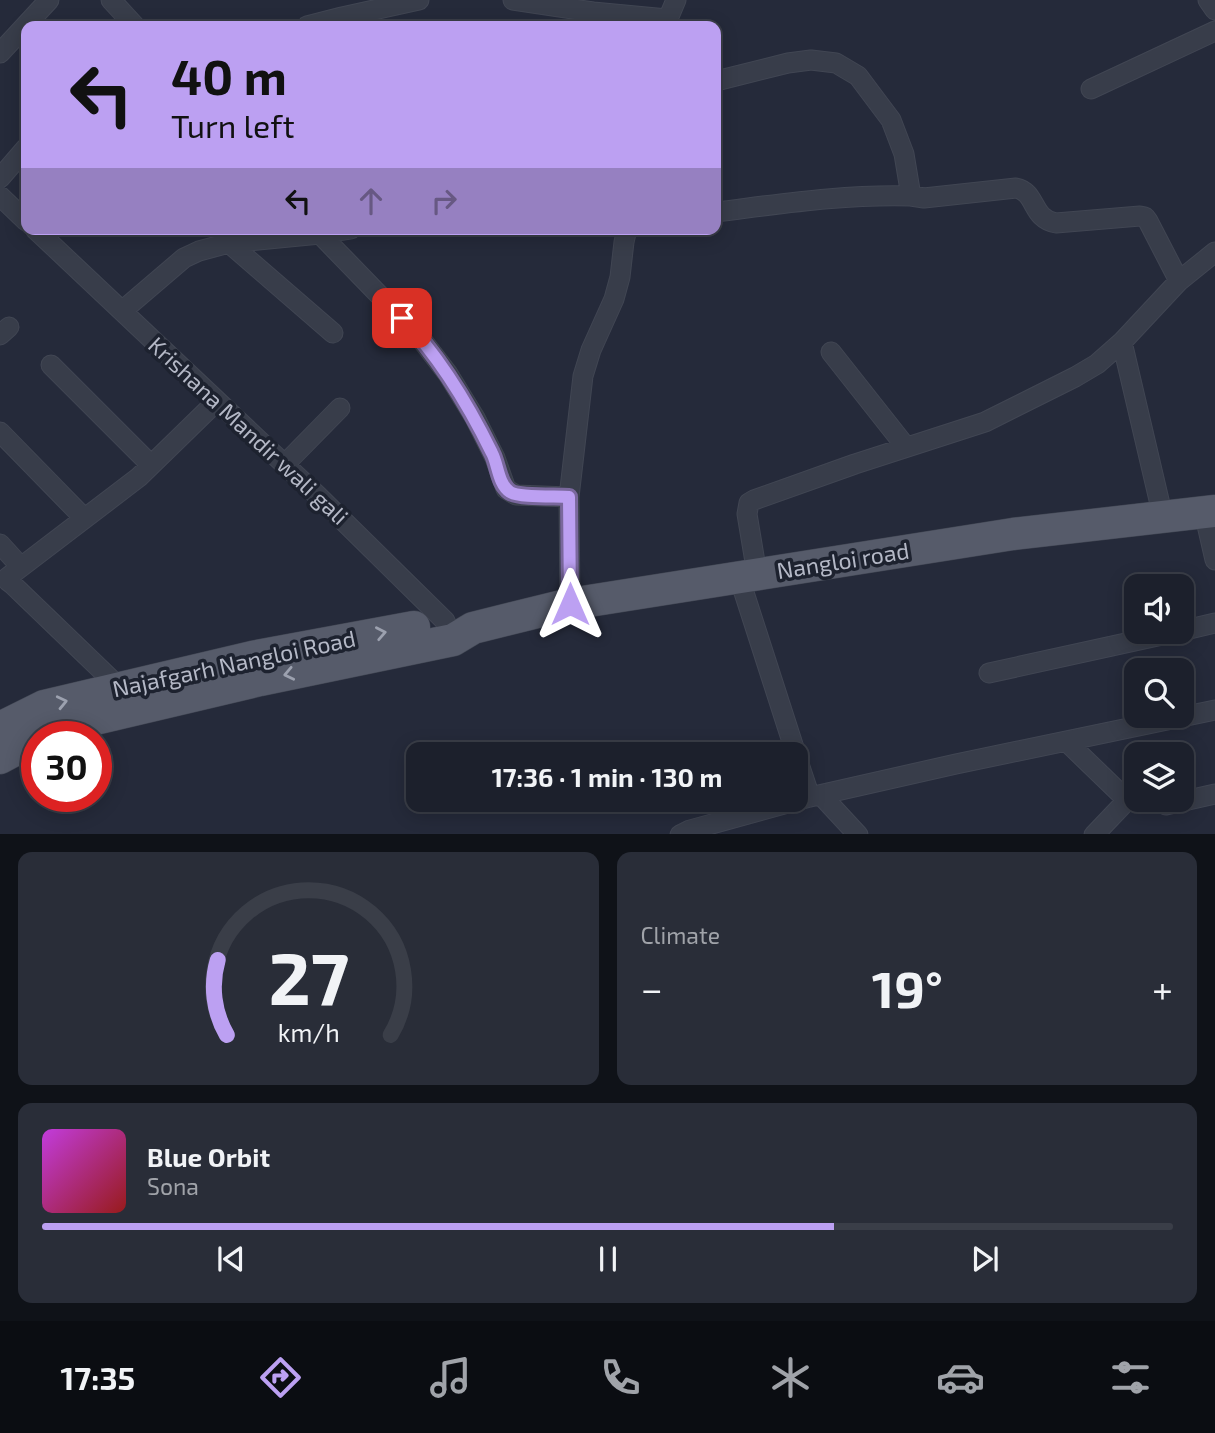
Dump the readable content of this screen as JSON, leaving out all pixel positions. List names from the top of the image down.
{
  "streets": {
    "main road": ["Nangloi road", "Najafgarh Nangloi Road"],
    "street": ["Krishana Mandir wali gali"]
  },
  "crossings": [
    ["Krishana Mandir wali gali", "Nangloi road"],
    ["Krishana Mandir wali gali", "Najafgarh Nangloi Road"],
    ["Nangloi road", "Najafgarh Nangloi Road"]
  ],
  "page": {
    "turn": ["40 m", "Turn left"],
    "limit": "30",
    "trip": "17:36 · 1 min · 130 m",
    "tile": "Climate",
    "heat": ["−", "19°", "+"],
    "song": ["Blue Orbit", "Sona"],
    "tabs": "17:35",
    "gauge": ["27", "km/h"]
  }
}
